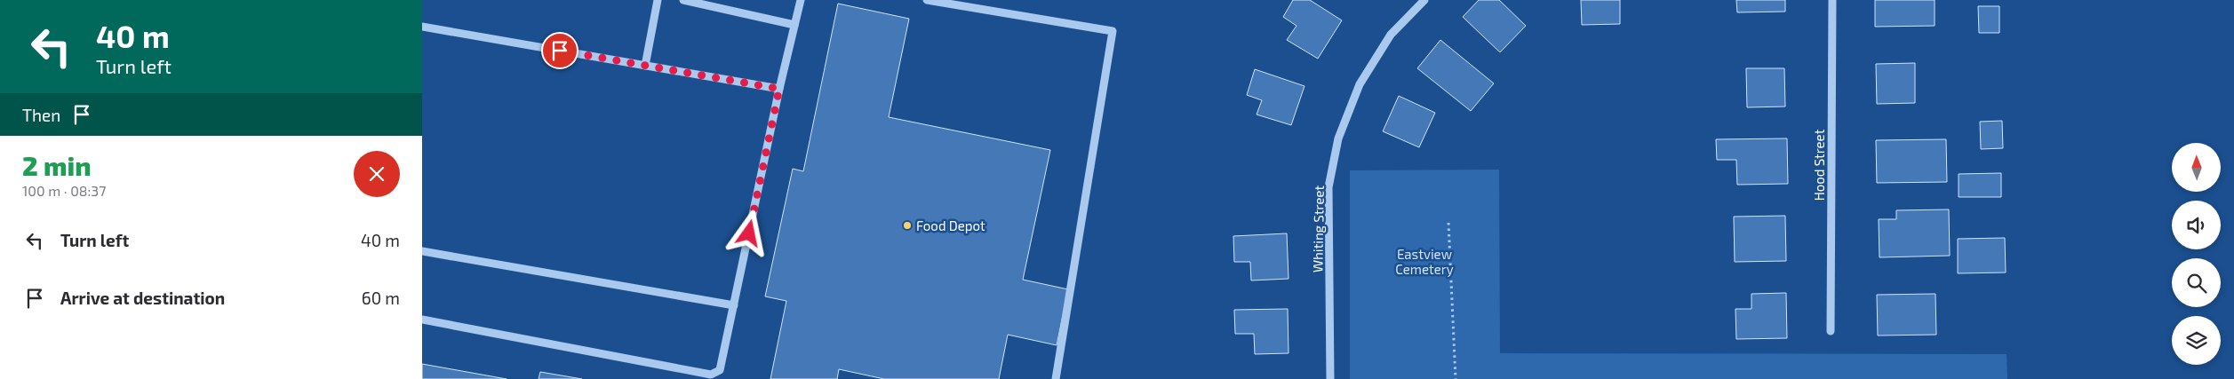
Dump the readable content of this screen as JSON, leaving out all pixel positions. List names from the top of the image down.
{
  "streets": {
    "street": ["Hood Street", "Whiting Street"]
  },
  "parks": ["Eastview Cemetery"],
  "places": ["Food Depot"],
  "north": "top",
  "page": {
    "turn": ["40 m", "Turn left"],
    "then": "Then",
    "heading": ["2 min", "100 m · 08:37"],
    "list": [
      {
        "name": "Turn left",
        "value": "40 m"
      },
      {
        "name": "Arrive at destination",
        "value": "60 m"
      }
    ]
  }
}
